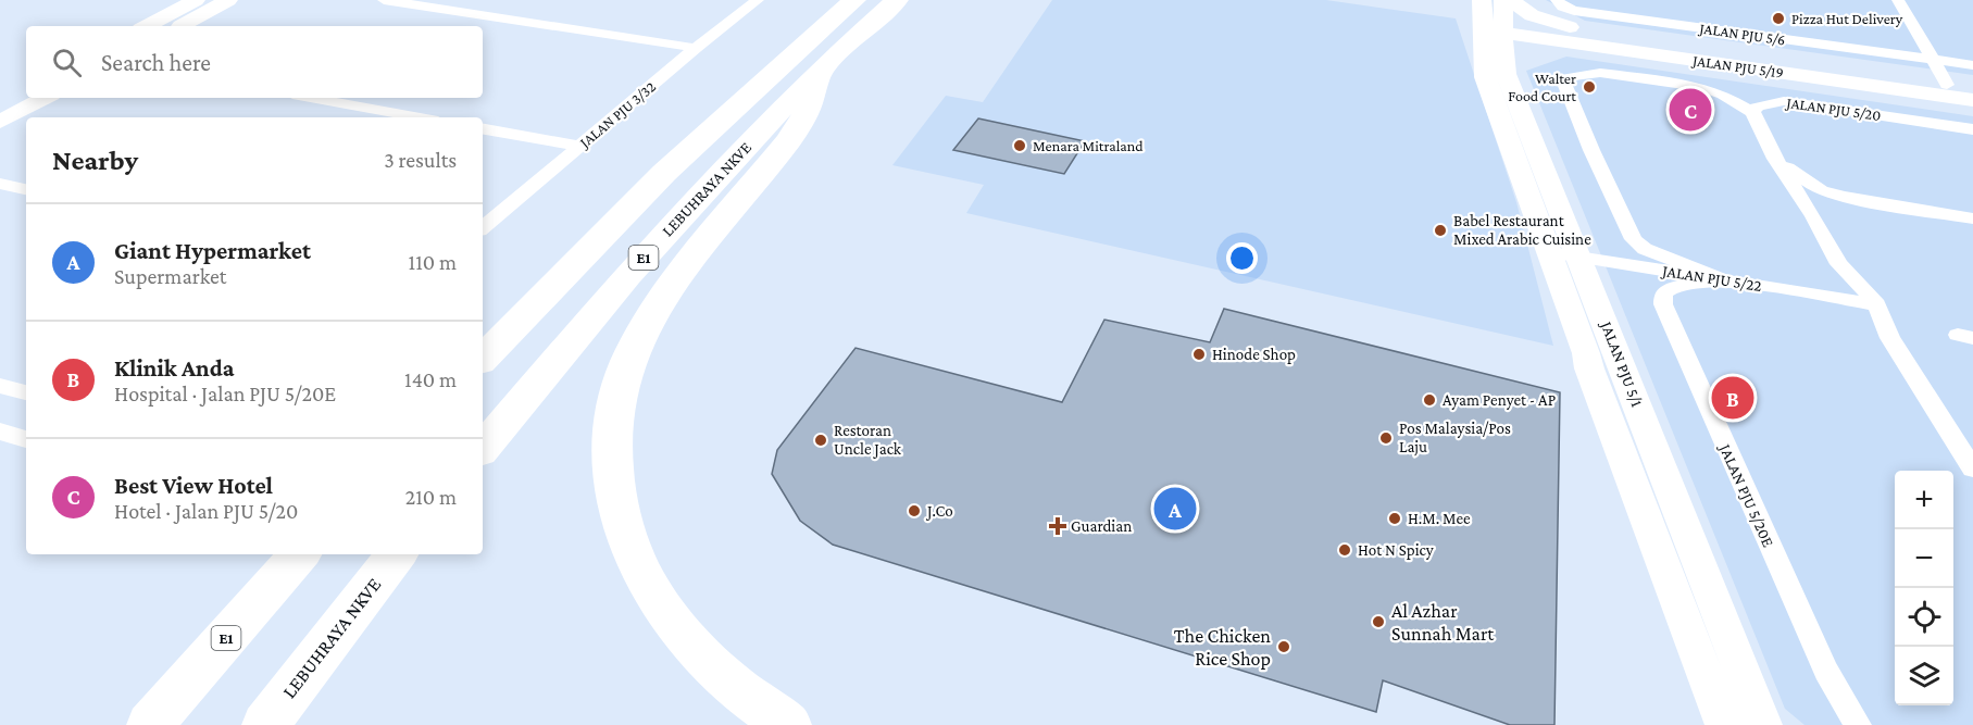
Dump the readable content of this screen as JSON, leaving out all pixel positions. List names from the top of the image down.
{
  "streets": {
    "highway": ["LEBUHRAYA NKVE", "E1"],
    "street": [
      "JALAN PJU 5/6",
      "JALAN PJU 5/19",
      "JALAN PJU 5/20",
      "JALAN PJU 3/32",
      "JALAN PJU 5/22",
      "JALAN PJU 5/1",
      "JALAN PJU 5/20E"
    ]
  },
  "crossings": [
    ["JALAN PJU 5/19", "JALAN PJU 5/1"],
    ["JALAN PJU 5/22", "JALAN PJU 5/1"],
    ["JALAN PJU 5/22", "JALAN PJU 5/20E"]
  ],
  "places": {
    "other": [
      "Pizza Hut Delivery",
      "Walter Food Court",
      "Menara Mitraland",
      "Babel Restaurant Mixed Arabic Cuisine",
      "Hinode Shop",
      "Ayam Penyet - AP",
      "Pos Malaysia/Pos Laju",
      "Restoran Uncle Jack",
      "J.Co",
      "H.M. Mee",
      "Hot N Spicy",
      "Al Azhar Sunnah Mart",
      "The Chicken Rice Shop"
    ],
    "health": ["Guardian"]
  },
  "page": {
    "search": "Search here",
    "pins": ["C", "B", "A"],
    "heading": ["Nearby", "3 results"],
    "list": [
      {
        "mark": "A",
        "name": "Giant Hypermarket",
        "note": "Supermarket",
        "value": "110 m"
      },
      {
        "mark": "B",
        "name": "Klinik Anda",
        "note": "Hospital · Jalan PJU 5/20E",
        "value": "140 m"
      },
      {
        "mark": "C",
        "name": "Best View Hotel",
        "note": "Hotel · Jalan PJU 5/20",
        "value": "210 m"
      }
    ],
    "map_buttons": ["+", "−"]
  }
}
